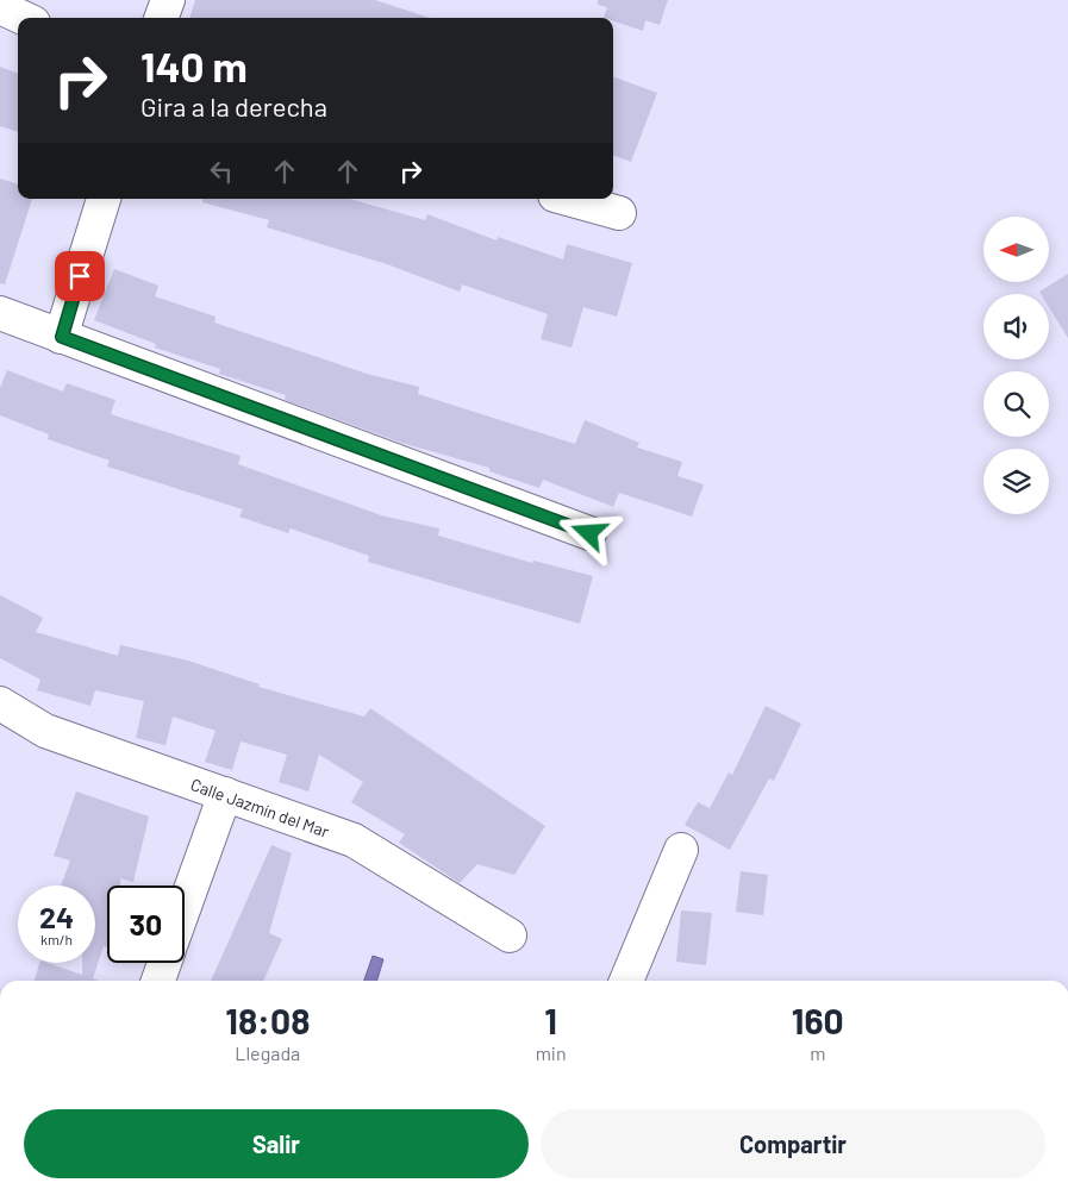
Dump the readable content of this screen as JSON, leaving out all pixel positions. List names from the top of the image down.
{
  "streets": {
    "street": ["Calle Jazmín del Mar"]
  },
  "north": "left",
  "page": {
    "turn": ["140 m", "Gira a la derecha"],
    "speed": "24 km/h",
    "limit": "30",
    "eta": [
      "18:08",
      "Llegada",
      "1",
      "min",
      "160",
      "m"
    ],
    "buttons": ["Salir", "Compartir"]
  }
}
